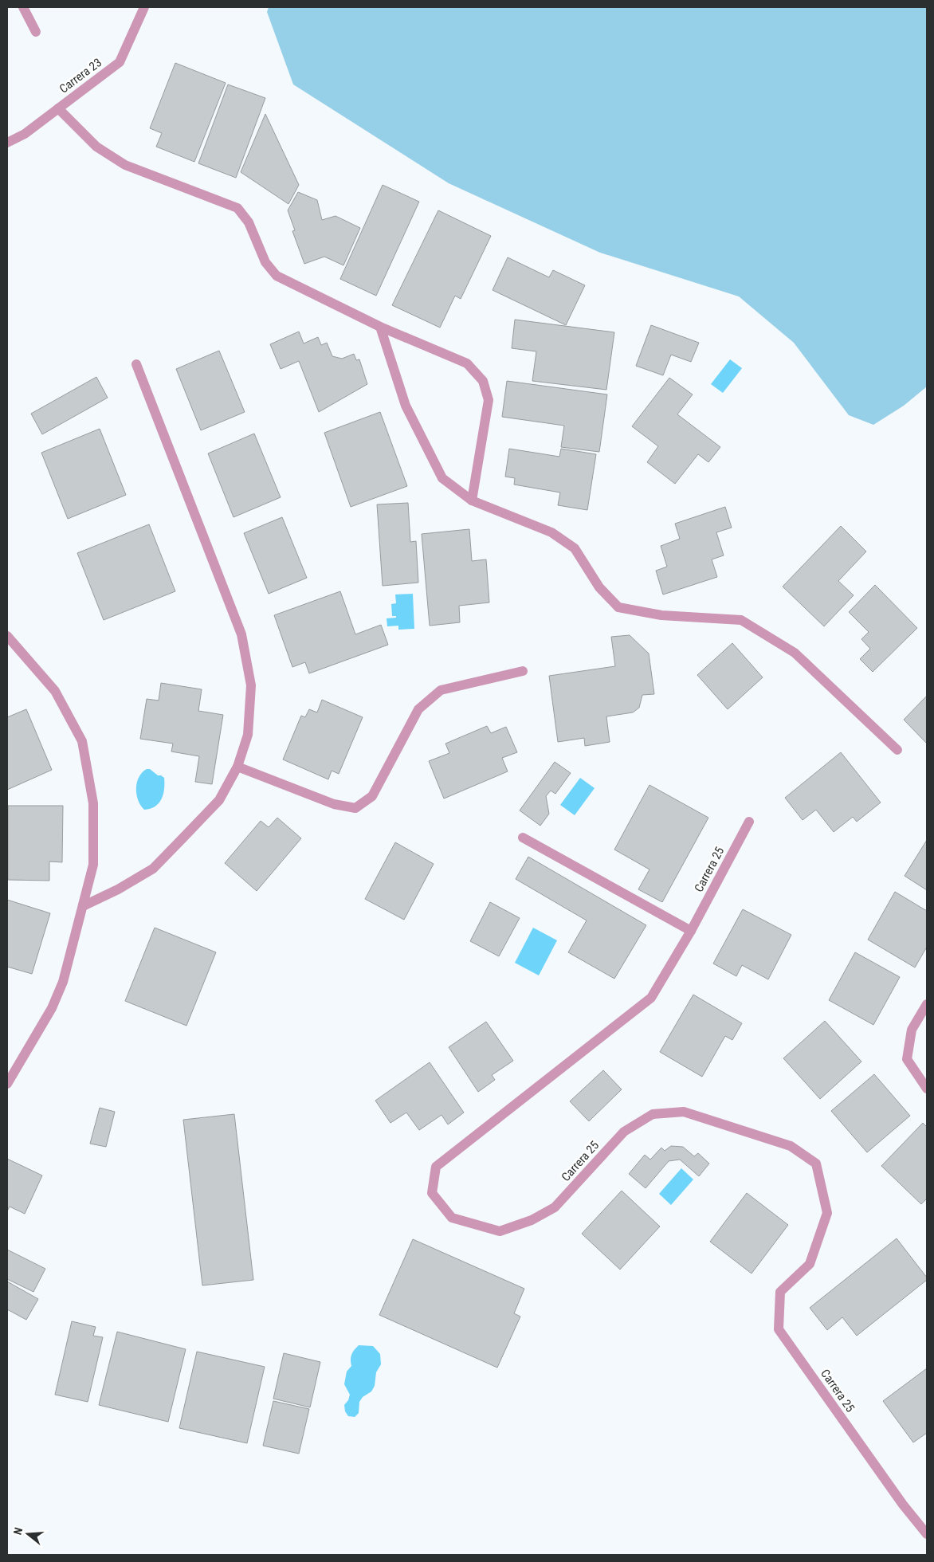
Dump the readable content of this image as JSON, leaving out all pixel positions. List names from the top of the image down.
{
  "streets": {
    "street": ["Carrera 23", "Carrera 25"]
  },
  "north": "left"
}
